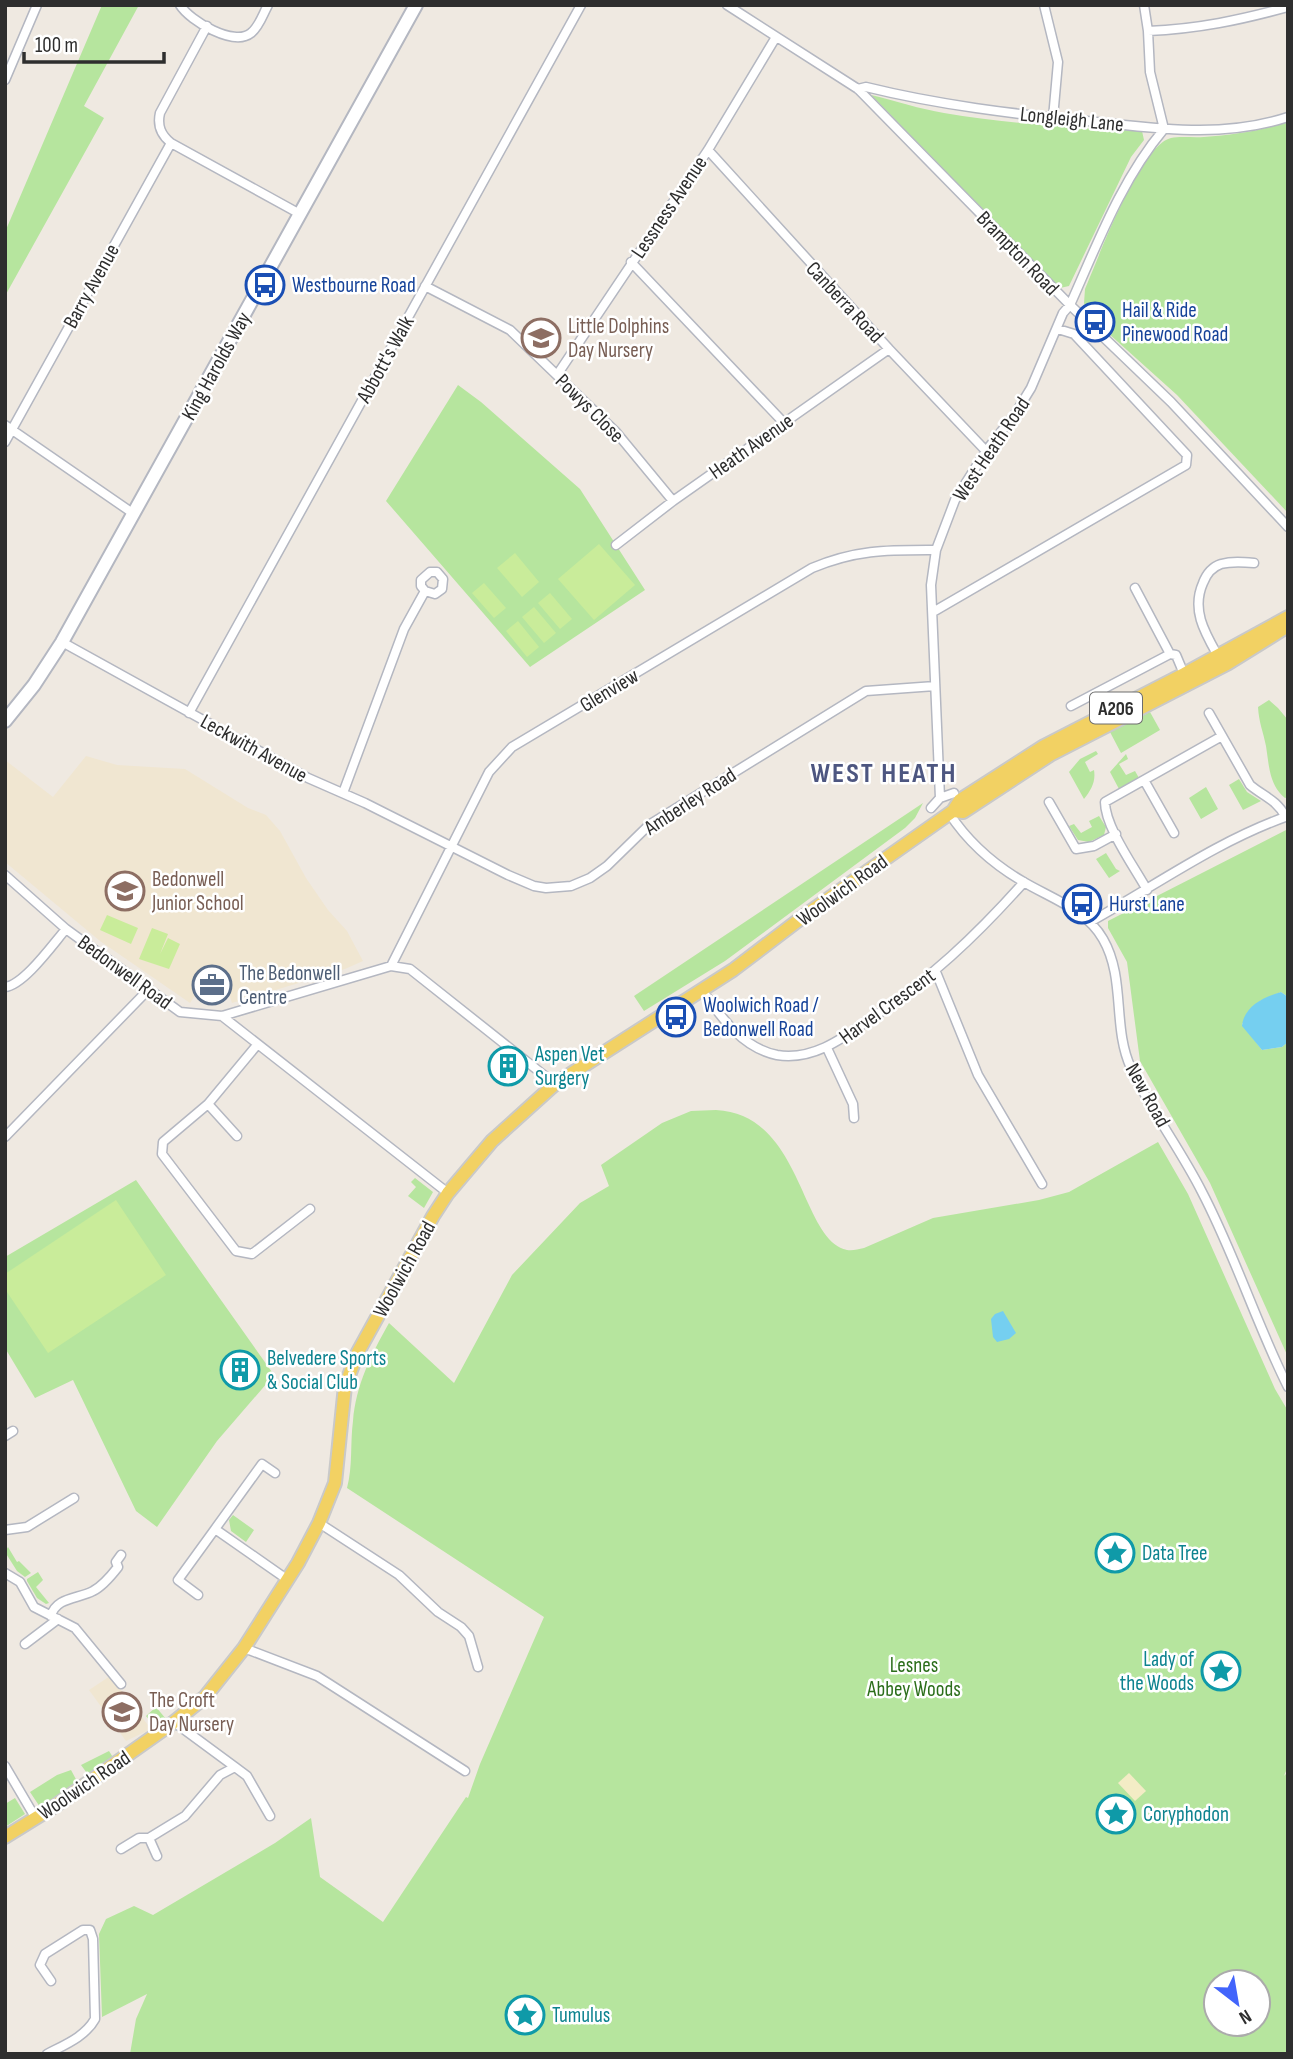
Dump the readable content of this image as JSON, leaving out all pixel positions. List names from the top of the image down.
{
  "streets": {
    "main road": ["A206", "Woolwich Road"],
    "street": [
      "Longleigh Lane",
      "Lessness Avenue",
      "Brampton Road",
      "Barry Avenue",
      "Canberra Road",
      "Abbott's Walk",
      "King Harolds Way",
      "Powys Close",
      "Heath Avenue",
      "West Heath Road",
      "Glenview",
      "Leckwith Avenue",
      "Amberley Road",
      "Bedonwell Road",
      "Harvel Crescent",
      "New Road"
    ]
  },
  "crossings": [
    ["Longleigh Lane", "Brampton Road"],
    ["Longleigh Lane", "West Heath Road"],
    ["Lessness Avenue", "Brampton Road"],
    ["Lessness Avenue", "Canberra Road"],
    ["Lessness Avenue", "Powys Close"],
    ["Brampton Road", "West Heath Road"],
    ["Canberra Road", "Heath Avenue"],
    ["Canberra Road", "West Heath Road"],
    ["Abbott's Walk", "Powys Close"],
    ["Abbott's Walk", "Leckwith Avenue"],
    ["King Harolds Way", "Leckwith Avenue"],
    ["Powys Close", "Heath Avenue"],
    ["West Heath Road", "Glenview"],
    ["West Heath Road", "Amberley Road"],
    ["Glenview", "Leckwith Avenue"],
    ["Glenview", "Amberley Road"],
    ["Glenview", "Bedonwell Road"],
    ["Leckwith Avenue", "Amberley Road"],
    ["Woolwich Road", "Harvel Crescent"],
    ["Woolwich Road", "New Road"],
    ["Harvel Crescent", "New Road"]
  ],
  "districts": ["WEST HEATH"],
  "parks": ["Lesnes Abbey Woods"],
  "places": {
    "bus stop": [
      "Westbourne Road",
      "Hail & Ride Pinewood Road",
      "Hurst Lane",
      "Woolwich Road / Bedonwell Road"
    ],
    "school or university": ["Little Dolphins Day Nursery", "Bedonwell Junior School", "The Croft Day Nursery"],
    "office": ["The Bedonwell Centre"],
    "building": ["Aspen Vet Surgery", "Belvedere Sports & Social Club"],
    "place": [
      "Data Tree",
      "Lady of the Woods",
      "Coryphodon",
      "Tumulus"
    ]
  },
  "scale_bar": "100 m",
  "north": "bottom right"
}
